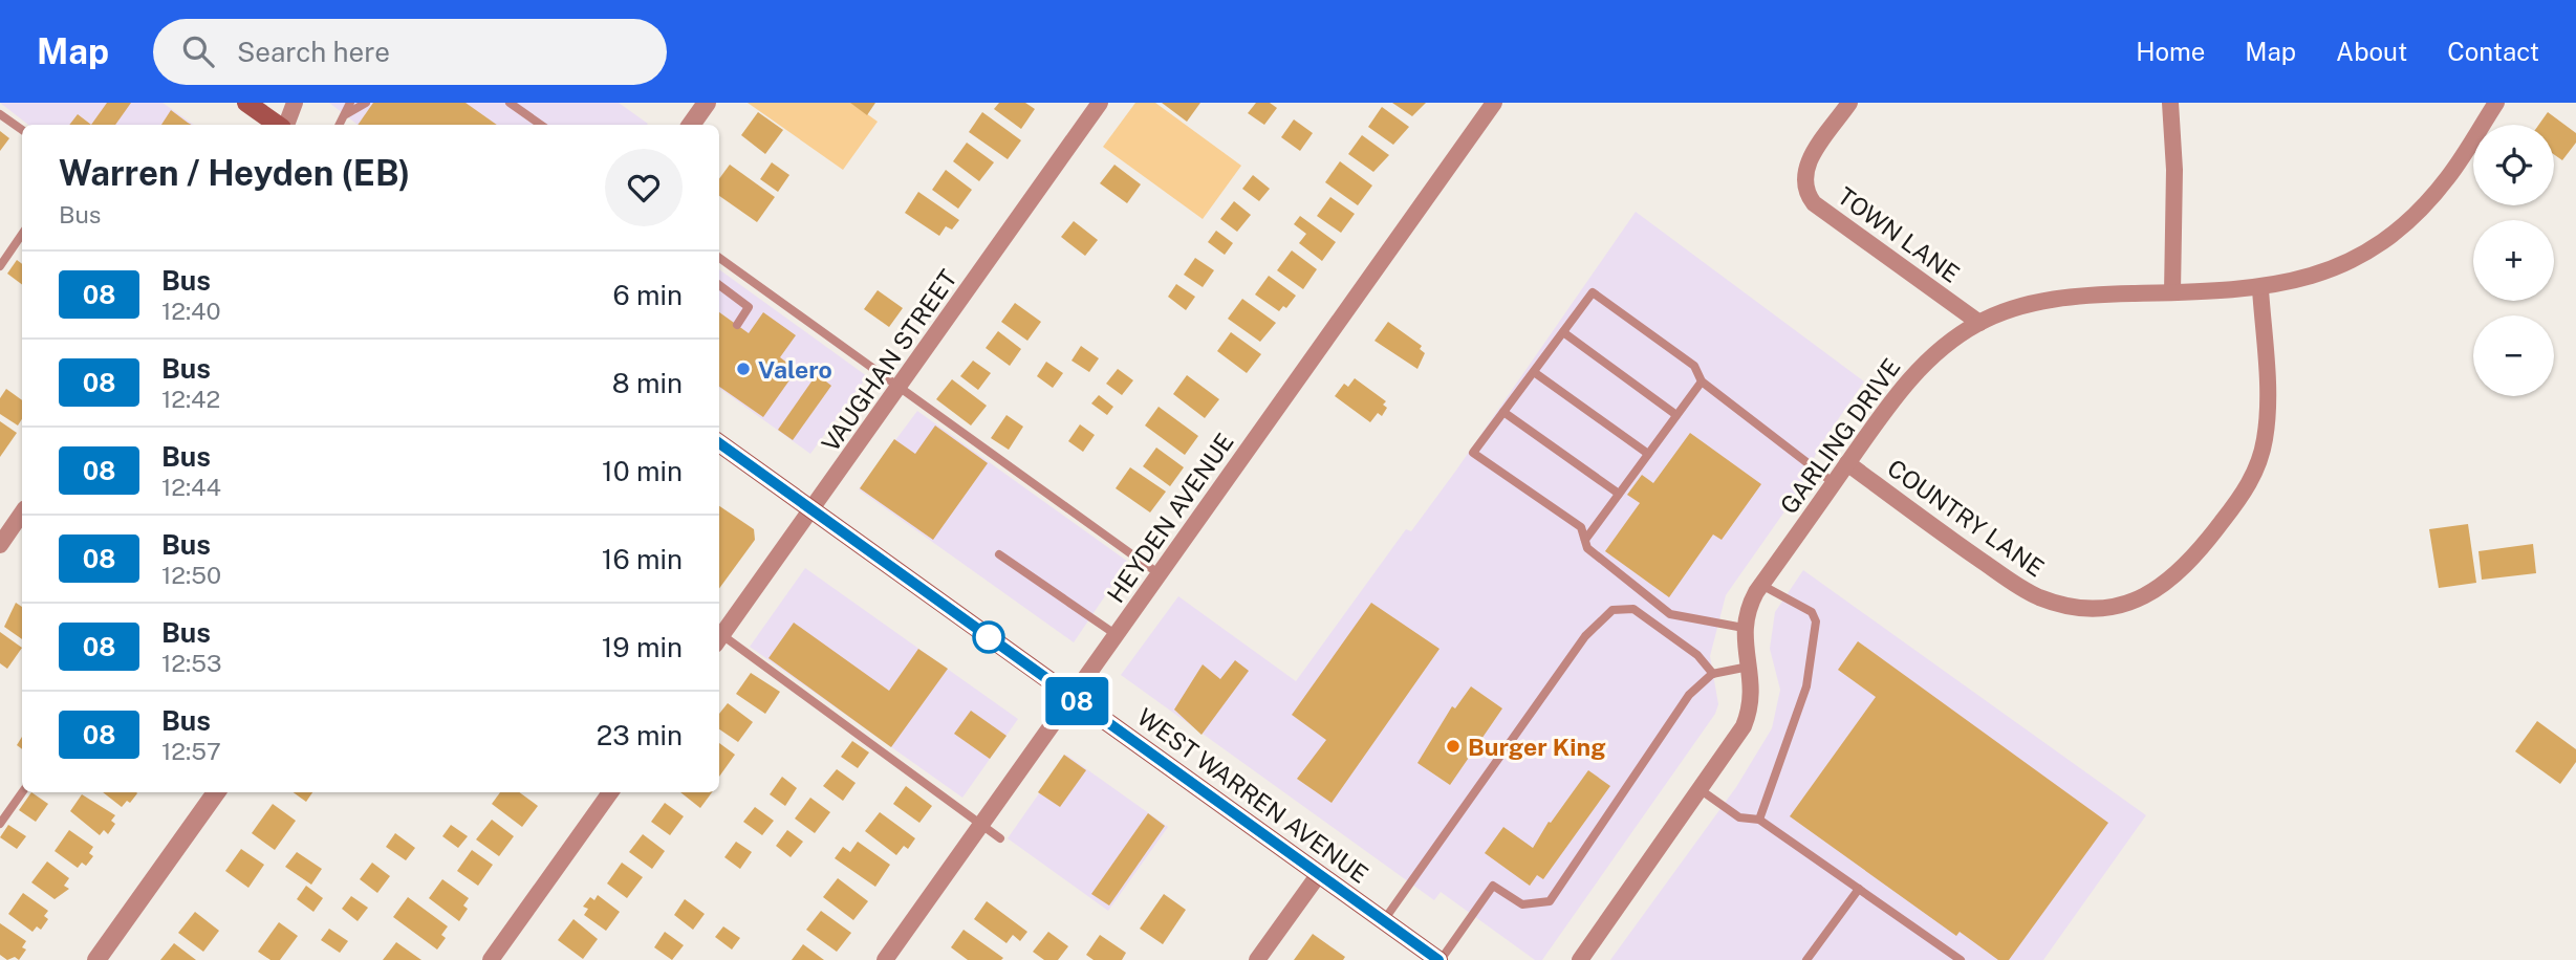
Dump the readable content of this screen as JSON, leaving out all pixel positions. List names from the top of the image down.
{
  "streets": {
    "main road": ["WEST WARREN AVENUE"],
    "street": [
      "TOWN LANE",
      "VAUGHAN STREET",
      "GARLING DRIVE",
      "HEYDEN AVENUE",
      "COUNTRY LANE"
    ]
  },
  "crossings": [
    ["TOWN LANE", "GARLING DRIVE"],
    ["VAUGHAN STREET", "WEST WARREN AVENUE"],
    ["GARLING DRIVE", "COUNTRY LANE"],
    ["HEYDEN AVENUE", "WEST WARREN AVENUE"]
  ],
  "places": ["Valero", "Burger King"],
  "lines": ["bus line 08"],
  "page": {
    "header": "Map",
    "search": "Search here",
    "nav": [
      "Home",
      "Map",
      "About",
      "Contact"
    ],
    "on_map": "08",
    "map_buttons": ["+", "−"],
    "heading": ["Warren / Heyden (EB)", "Bus"],
    "list": [
      {
        "mark": "08",
        "name": "Bus",
        "note": "12:40",
        "value": "6 min"
      },
      {
        "mark": "08",
        "name": "Bus",
        "note": "12:42",
        "value": "8 min"
      },
      {
        "mark": "08",
        "name": "Bus",
        "note": "12:44",
        "value": "10 min"
      },
      {
        "mark": "08",
        "name": "Bus",
        "note": "12:50",
        "value": "16 min"
      },
      {
        "mark": "08",
        "name": "Bus",
        "note": "12:53",
        "value": "19 min"
      },
      {
        "mark": "08",
        "name": "Bus",
        "note": "12:57",
        "value": "23 min"
      }
    ]
  }
}
